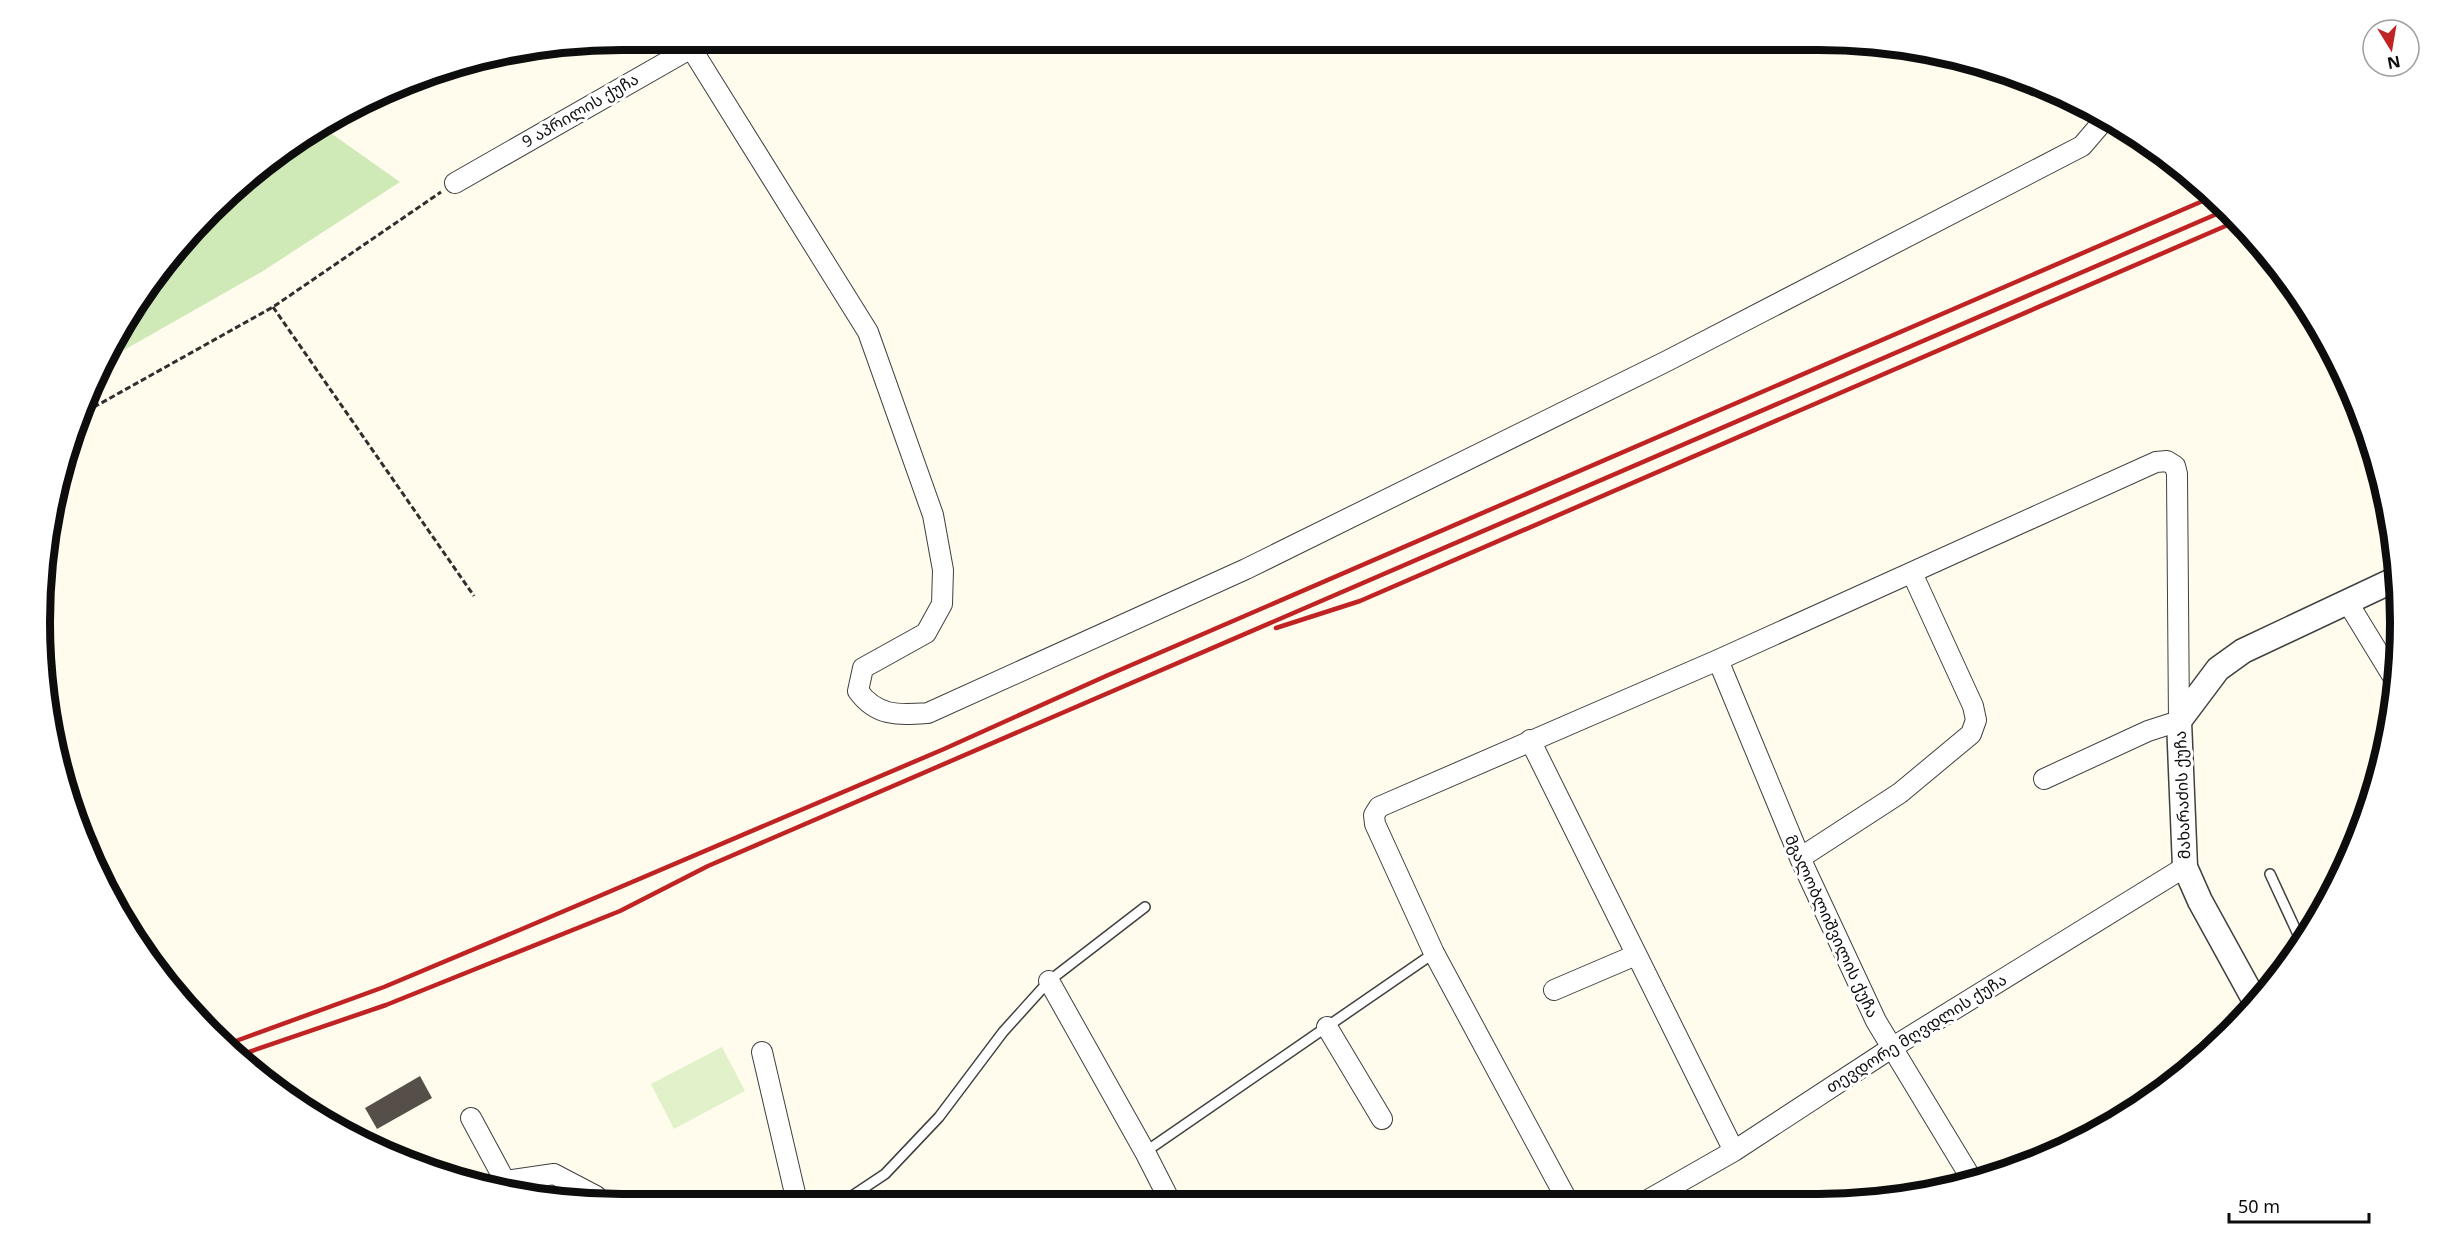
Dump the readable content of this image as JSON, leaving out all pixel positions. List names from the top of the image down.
{
  "streets": {
    "street": [
      "9 აპრილის ქუჩა",
      "მახარაძის ქუჩა",
      "მგალობლიშვილის ქუჩა",
      "თევდორე მღვდლის ქუჩა"
    ]
  },
  "crossings": [
    ["მახარაძის ქუჩა", "თევდორე მღვდლის ქუჩა"],
    ["მგალობლიშვილის ქუჩა", "თევდორე მღვდლის ქუჩა"]
  ],
  "scale_bar": "50 m",
  "north": "bottom"
}
